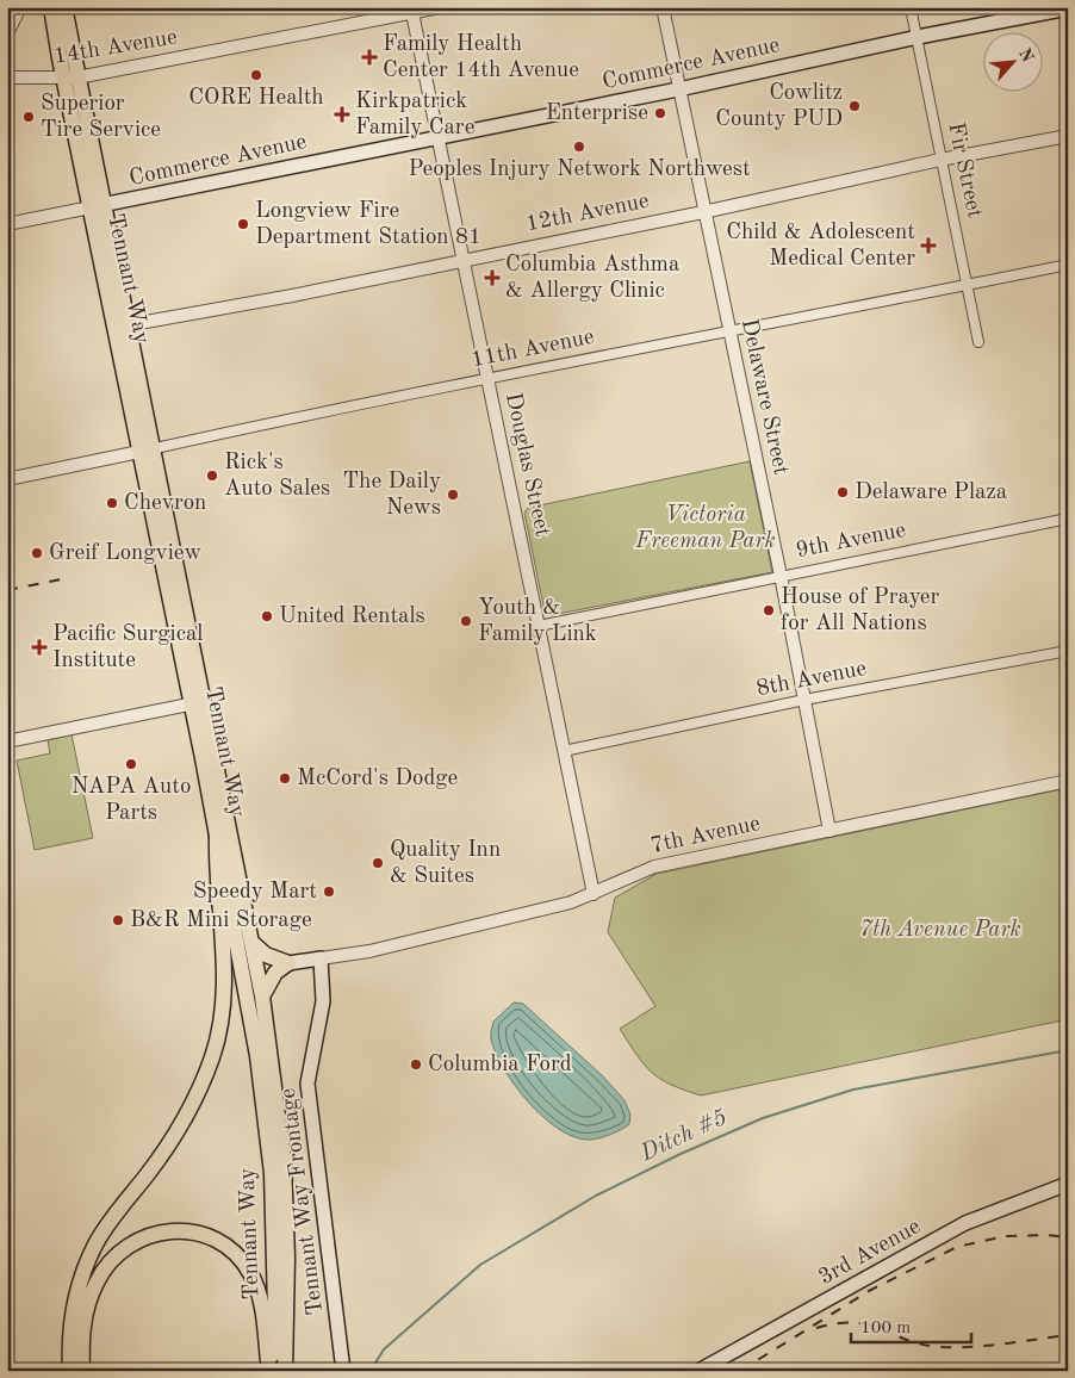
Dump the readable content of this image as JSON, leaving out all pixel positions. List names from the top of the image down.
{
  "streets": {
    "main road": [
      "Commerce Avenue",
      "Tennant Way",
      "7th Avenue",
      "Tennant Way Frontage",
      "3rd Avenue"
    ],
    "street": [
      "14th Avenue",
      "Fir Street",
      "12th Avenue",
      "11th Avenue",
      "Delaware Street",
      "Douglas Street",
      "9th Avenue",
      "8th Avenue"
    ]
  },
  "crossings": [
    ["14th Avenue", "Tennant Way"],
    ["14th Avenue", "Douglas Street"],
    ["Commerce Avenue", "Fir Street"],
    ["Commerce Avenue", "Tennant Way"],
    ["Commerce Avenue", "Delaware Street"],
    ["Commerce Avenue", "Douglas Street"],
    ["Fir Street", "12th Avenue"],
    ["Fir Street", "11th Avenue"],
    ["12th Avenue", "Tennant Way"],
    ["12th Avenue", "Delaware Street"],
    ["12th Avenue", "Douglas Street"],
    ["Tennant Way", "11th Avenue"],
    ["11th Avenue", "Delaware Street"],
    ["11th Avenue", "Douglas Street"],
    ["Delaware Street", "9th Avenue"],
    ["Delaware Street", "8th Avenue"],
    ["Delaware Street", "7th Avenue"],
    ["Douglas Street", "9th Avenue"],
    ["Douglas Street", "8th Avenue"],
    ["Douglas Street", "7th Avenue"],
    ["7th Avenue", "Tennant Way Frontage"]
  ],
  "water": ["Ditch #5"],
  "parks": ["Victoria Freeman Park", "7th Avenue Park"],
  "places": {
    "health": [
      "Family Health Center 14th Avenue",
      "Kirkpatrick Family Care",
      "Child & Adolescent Medical Center",
      "Columbia Asthma & Allergy Clinic",
      "Pacific Surgical Institute"
    ],
    "other": [
      "CORE Health",
      "Cowlitz County PUD",
      "Enterprise",
      "Superior Tire Service",
      "Peoples Injury Network Northwest",
      "Longview Fire Department Station 81",
      "Rick's Auto Sales",
      "Delaware Plaza",
      "The Daily News",
      "Chevron",
      "Greif Longview",
      "House of Prayer for All Nations",
      "United Rentals",
      "Youth & Family Link",
      "NAPA Auto Parts",
      "McCord's Dodge",
      "Quality Inn & Suites",
      "Speedy Mart",
      "B&R Mini Storage",
      "Columbia Ford"
    ]
  },
  "scale_bar": "100 m",
  "north": "top right"
}
